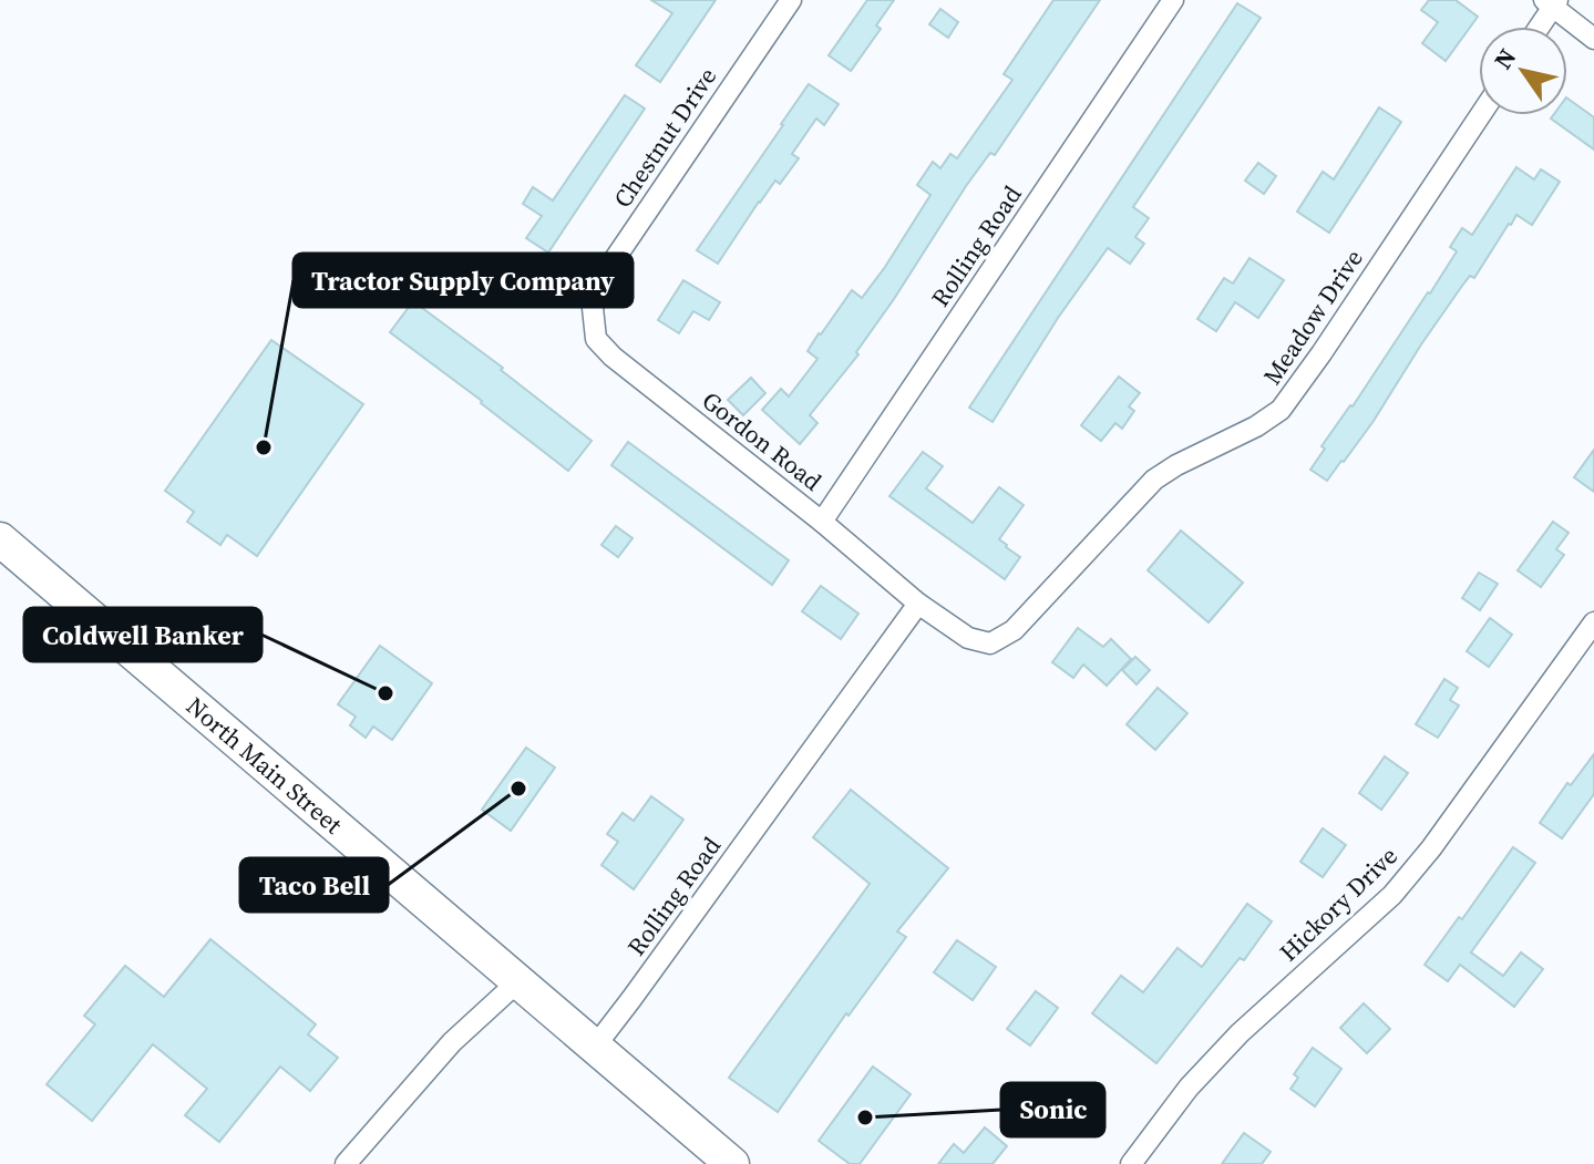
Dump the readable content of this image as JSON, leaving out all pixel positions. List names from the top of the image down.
{
  "streets": {
    "highway": ["North Main Street"],
    "street": [
      "Chestnut Drive",
      "Rolling Road",
      "Meadow Drive",
      "Gordon Road",
      "Hickory Drive"
    ]
  },
  "crossings": [
    ["Chestnut Drive", "Gordon Road"],
    ["Rolling Road", "Meadow Drive"],
    ["Rolling Road", "Gordon Road"],
    ["Rolling Road", "North Main Street"],
    ["Meadow Drive", "Gordon Road"]
  ],
  "places": [
    "Tractor Supply Company",
    "Coldwell Banker",
    "Taco Bell",
    "Sonic"
  ],
  "north": "top left"
}
